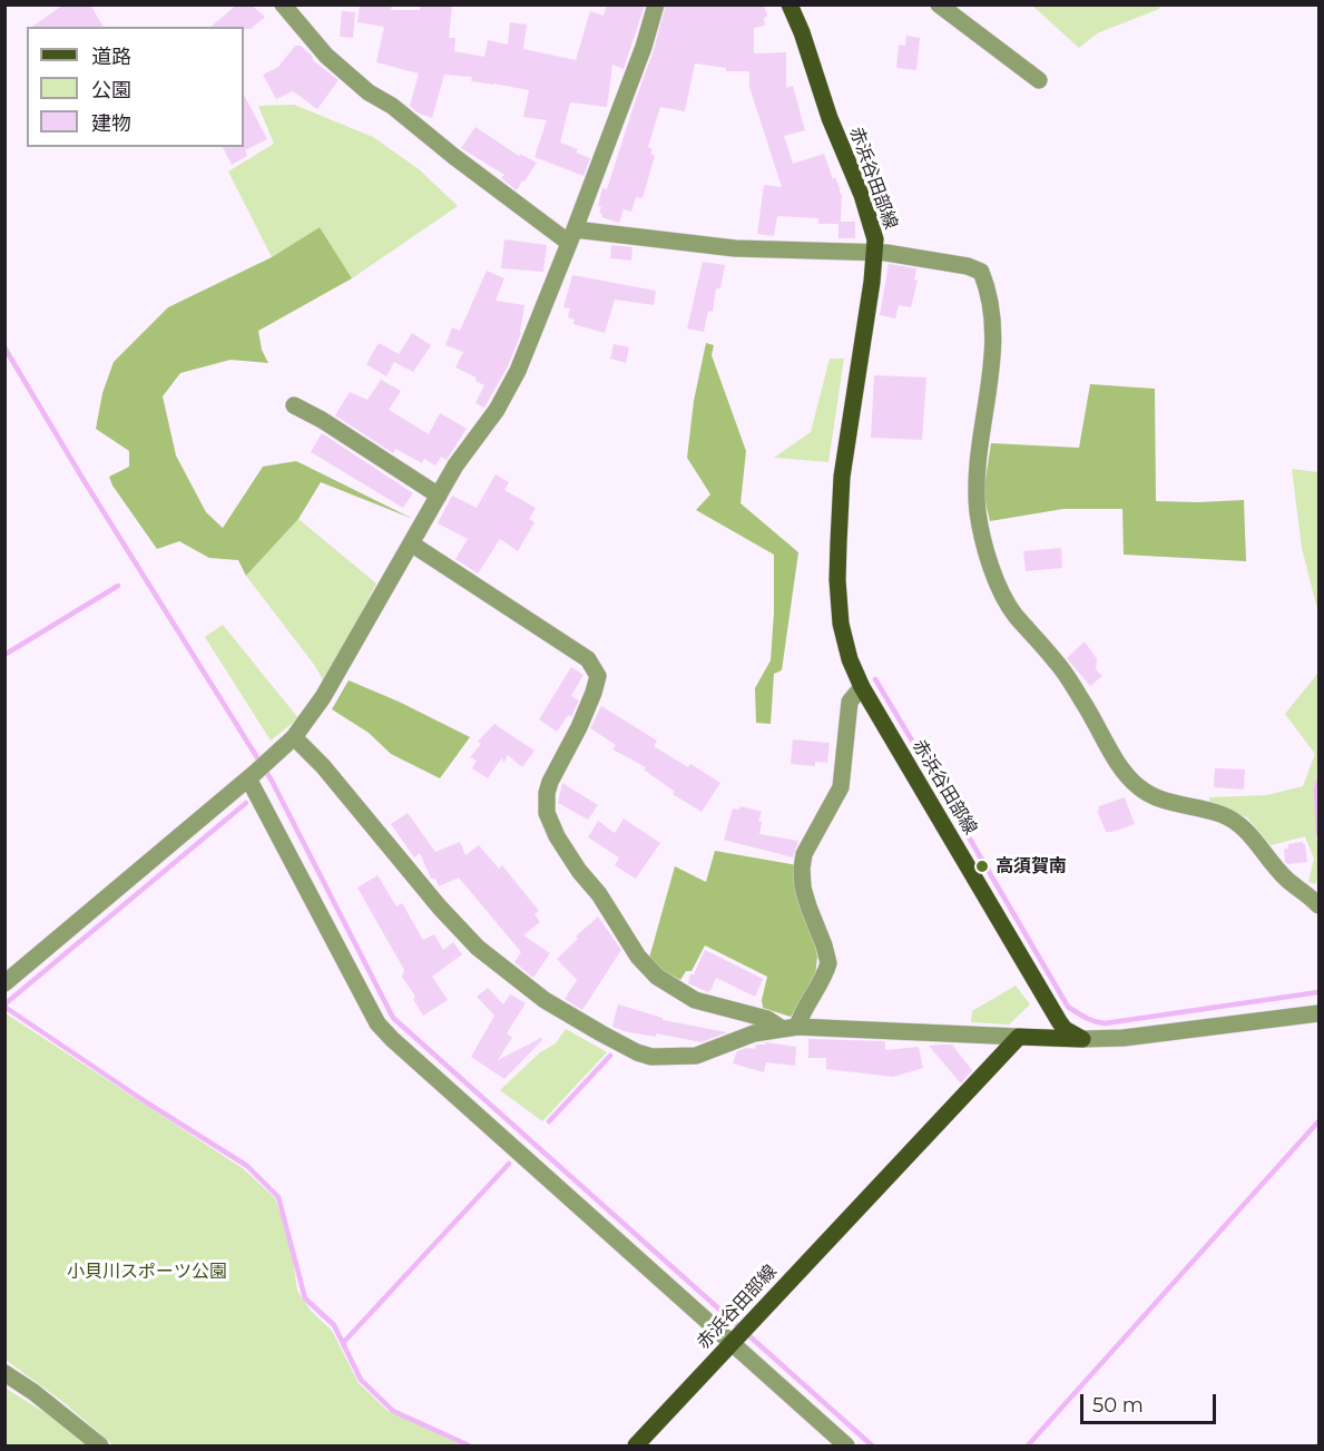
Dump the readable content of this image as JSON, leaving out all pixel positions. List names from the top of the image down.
{
  "streets": {
    "main road": ["赤浜谷田部線"]
  },
  "parks": ["小貝川スポーツ公園"],
  "places": ["高須賀南"],
  "legend": ["道路", "公園", "建物"],
  "scale_bar": "50 m"
}
